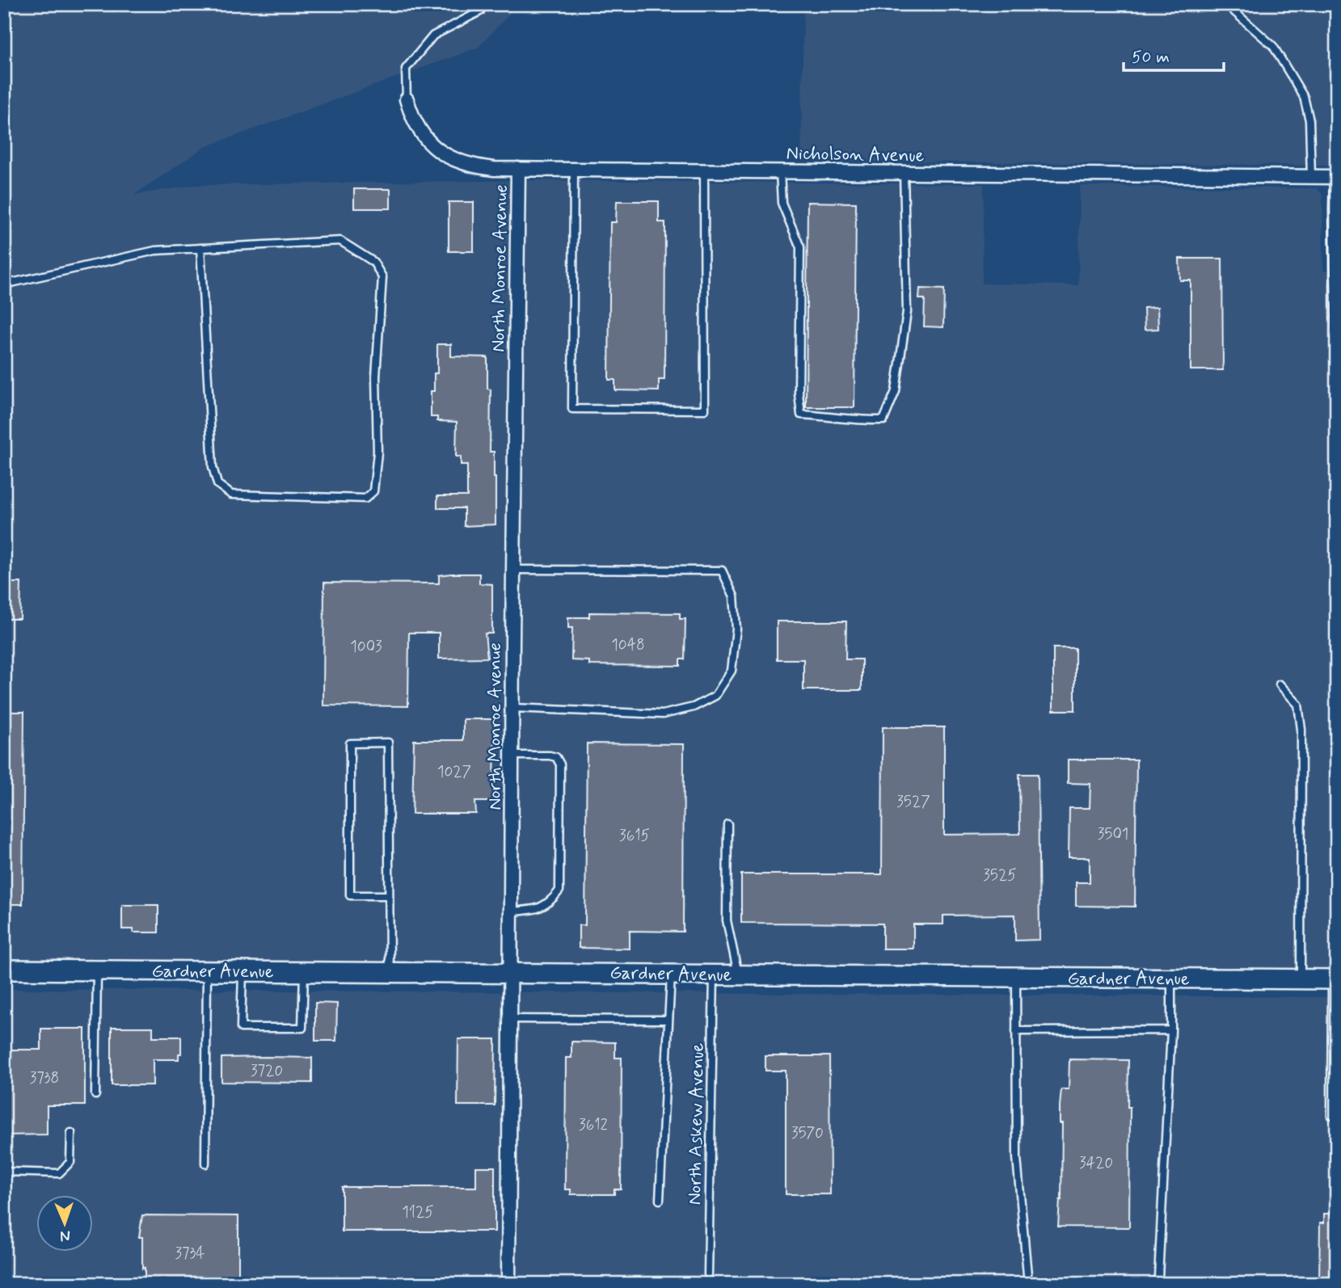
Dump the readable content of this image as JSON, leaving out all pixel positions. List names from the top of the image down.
{
  "streets": {
    "street": ["Nicholson Avenue", "North Monroe Avenue", "Gardner Avenue"],
    "lane": ["North Askew Avenue"]
  },
  "crossings": [
    ["Nicholson Avenue", "North Monroe Avenue"],
    ["North Monroe Avenue", "Gardner Avenue"],
    ["Gardner Avenue", "North Askew Avenue"]
  ],
  "house_numbers": [
    "1048",
    "1003",
    "1027",
    "3527",
    "3501",
    "3615",
    "3525",
    "3720",
    "3738",
    "3612",
    "3570",
    "3420",
    "1125",
    "3734"
  ],
  "scale_bar": "50 m",
  "north": "bottom"
}
